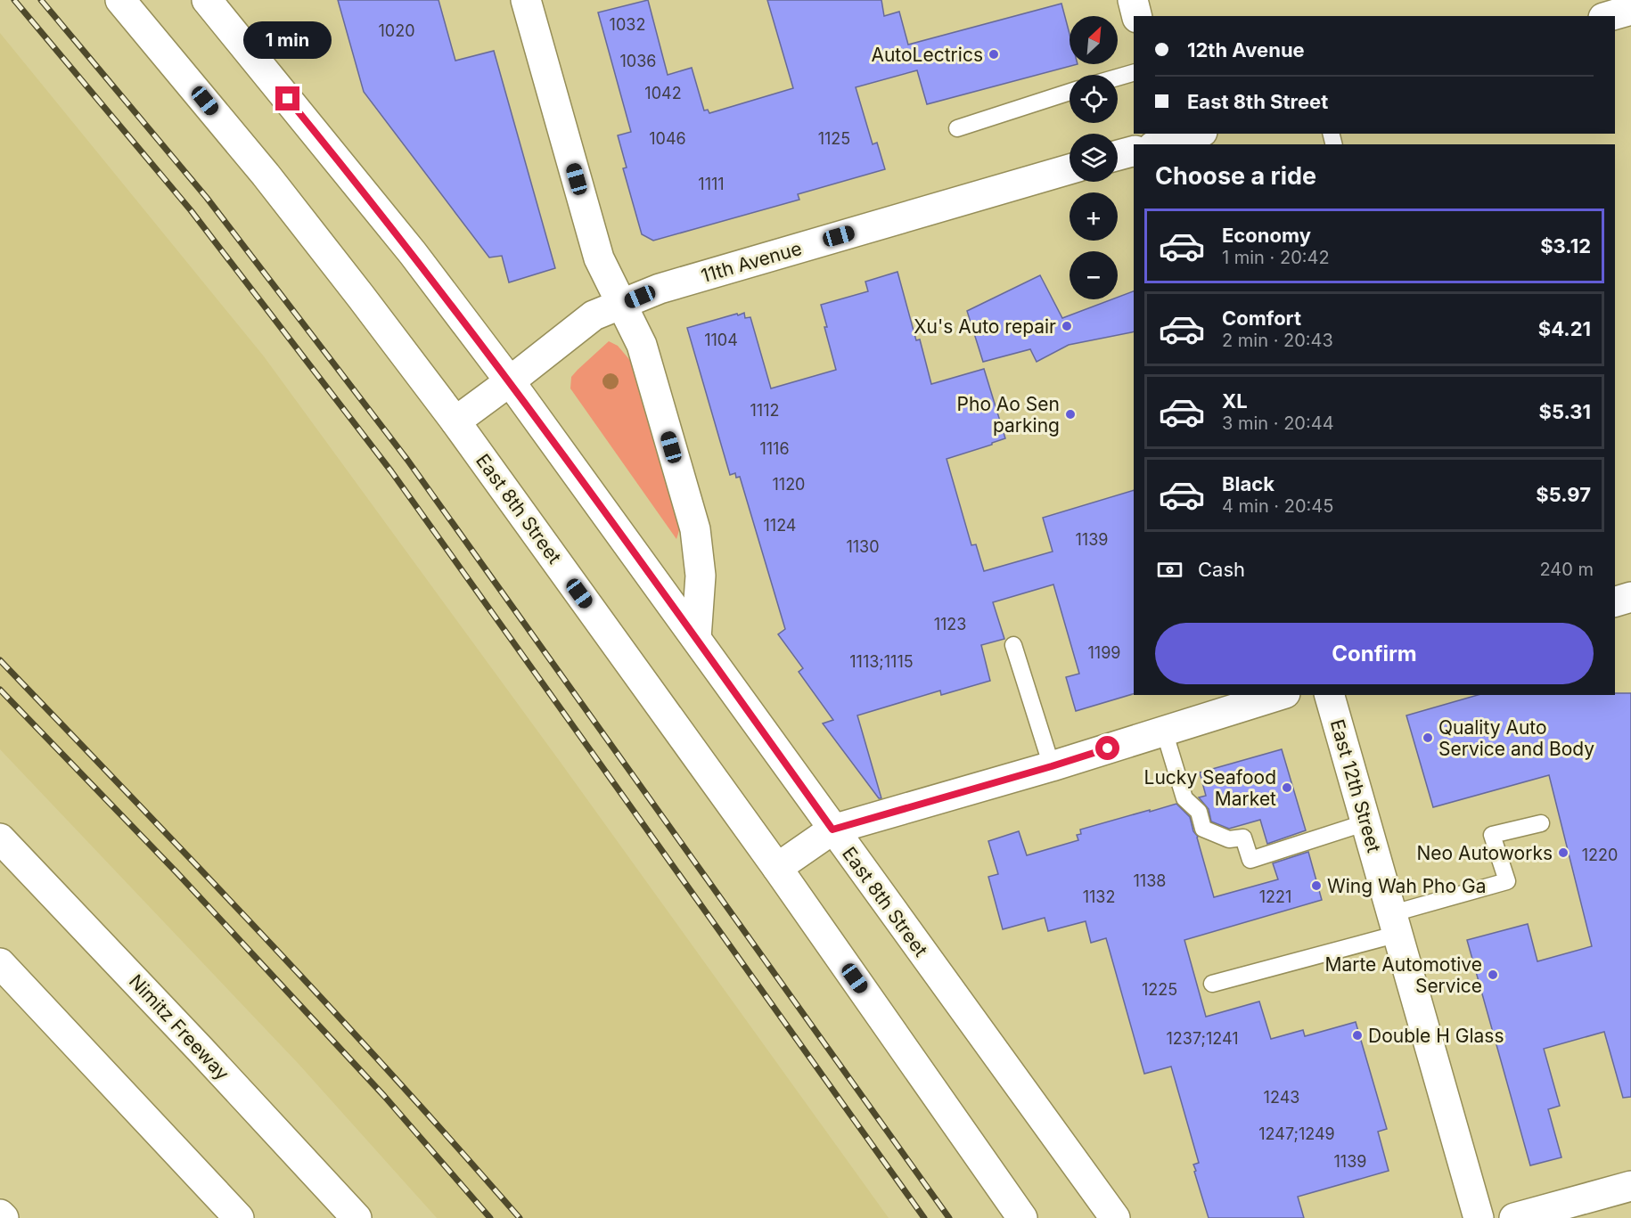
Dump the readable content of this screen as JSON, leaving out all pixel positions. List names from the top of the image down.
{
  "streets": {
    "main road": [
      "11th Avenue",
      "East 8th Street",
      "East 12th Street",
      "Nimitz Freeway"
    ]
  },
  "crossings": [
    ["11th Avenue", "East 8th Street"]
  ],
  "places": [
    "AutoLectrics",
    "Xu's Auto repair",
    "Pho Ao Sen parking",
    "Quality Auto Service and Body",
    "Lucky Seafood Market",
    "Neo Autoworks",
    "Wing Wah Pho Ga",
    "Marte Automotive Service",
    "Double H Glass"
  ],
  "house_numbers": [
    "1032",
    "1020",
    "1036",
    "1042",
    "1046",
    "1125",
    "1111",
    "1104",
    "1112",
    "1116",
    "1120",
    "1124",
    "1139",
    "1130",
    "1123",
    "1199",
    "1113;1115",
    "1220",
    "1138",
    "1132",
    "1221",
    "1225",
    "1237;1241",
    "1243",
    "1247;1249",
    "1139"
  ],
  "north": "top right",
  "page": {
    "map_buttons": ["+", "−"],
    "banner": ["12th Avenue", "East 8th Street"],
    "bubble": "1 min",
    "heading": "Choose a ride",
    "list": [
      {
        "name": "Economy",
        "note": "1 min · 20:42",
        "value": "$3.12"
      },
      {
        "name": "Comfort",
        "note": "2 min · 20:43",
        "value": "$4.21"
      },
      {
        "name": "XL",
        "note": "3 min · 20:44",
        "value": "$5.31"
      },
      {
        "name": "Black",
        "note": "4 min · 20:45",
        "value": "$5.97"
      }
    ],
    "pay": ["Cash", "240 m"],
    "buttons": "Confirm"
  }
}
